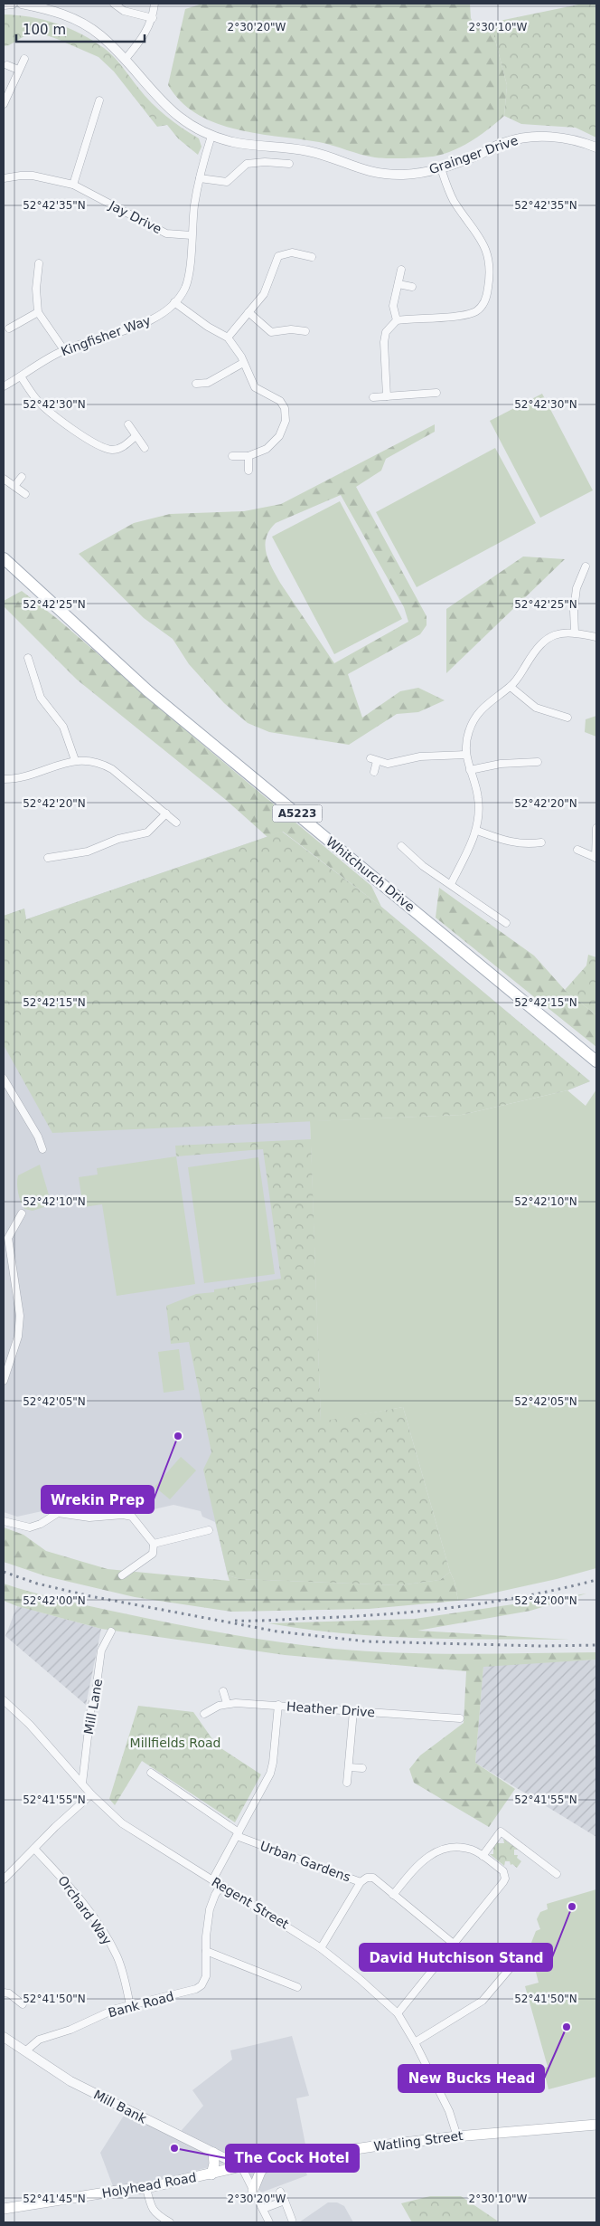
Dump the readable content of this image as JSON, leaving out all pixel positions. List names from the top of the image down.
{
  "streets": {
    "main road": [
      "A5223",
      "Whitchurch Drive",
      "Watling Street",
      "Holyhead Road"
    ],
    "street": [
      "Grainger Drive",
      "Jay Drive",
      "Kingfisher Way",
      "Mill Lane",
      "Heather Drive",
      "Urban Gardens",
      "Regent Street",
      "Orchard Way",
      "Bank Road",
      "Mill Bank"
    ]
  },
  "crossings": [
    ["Grainger Drive", "Kingfisher Way"],
    ["Jay Drive", "Kingfisher Way"],
    ["Mill Lane", "Regent Street"],
    ["Regent Street", "Bank Road"],
    ["Regent Street", "Watling Street"],
    ["Orchard Way", "Bank Road"],
    ["Bank Road", "Mill Bank"],
    ["Mill Bank", "Watling Street"],
    ["Mill Bank", "Holyhead Road"],
    ["Watling Street", "Holyhead Road"]
  ],
  "parks": ["Millfields Road"],
  "places": [
    "Wrekin Prep",
    "David Hutchison Stand",
    "New Bucks Head",
    "The Cock Hotel"
  ],
  "scale_bar": "100 m",
  "coordinates": [
    "2°30'20\"W",
    "2°30'10\"W",
    "52°42'35\"N",
    "52°42'30\"N",
    "52°42'25\"N",
    "52°42'20\"N",
    "52°42'15\"N",
    "52°42'10\"N",
    "52°42'05\"N",
    "52°42'00\"N",
    "52°41'55\"N",
    "52°41'50\"N",
    "52°41'45\"N"
  ]
}
